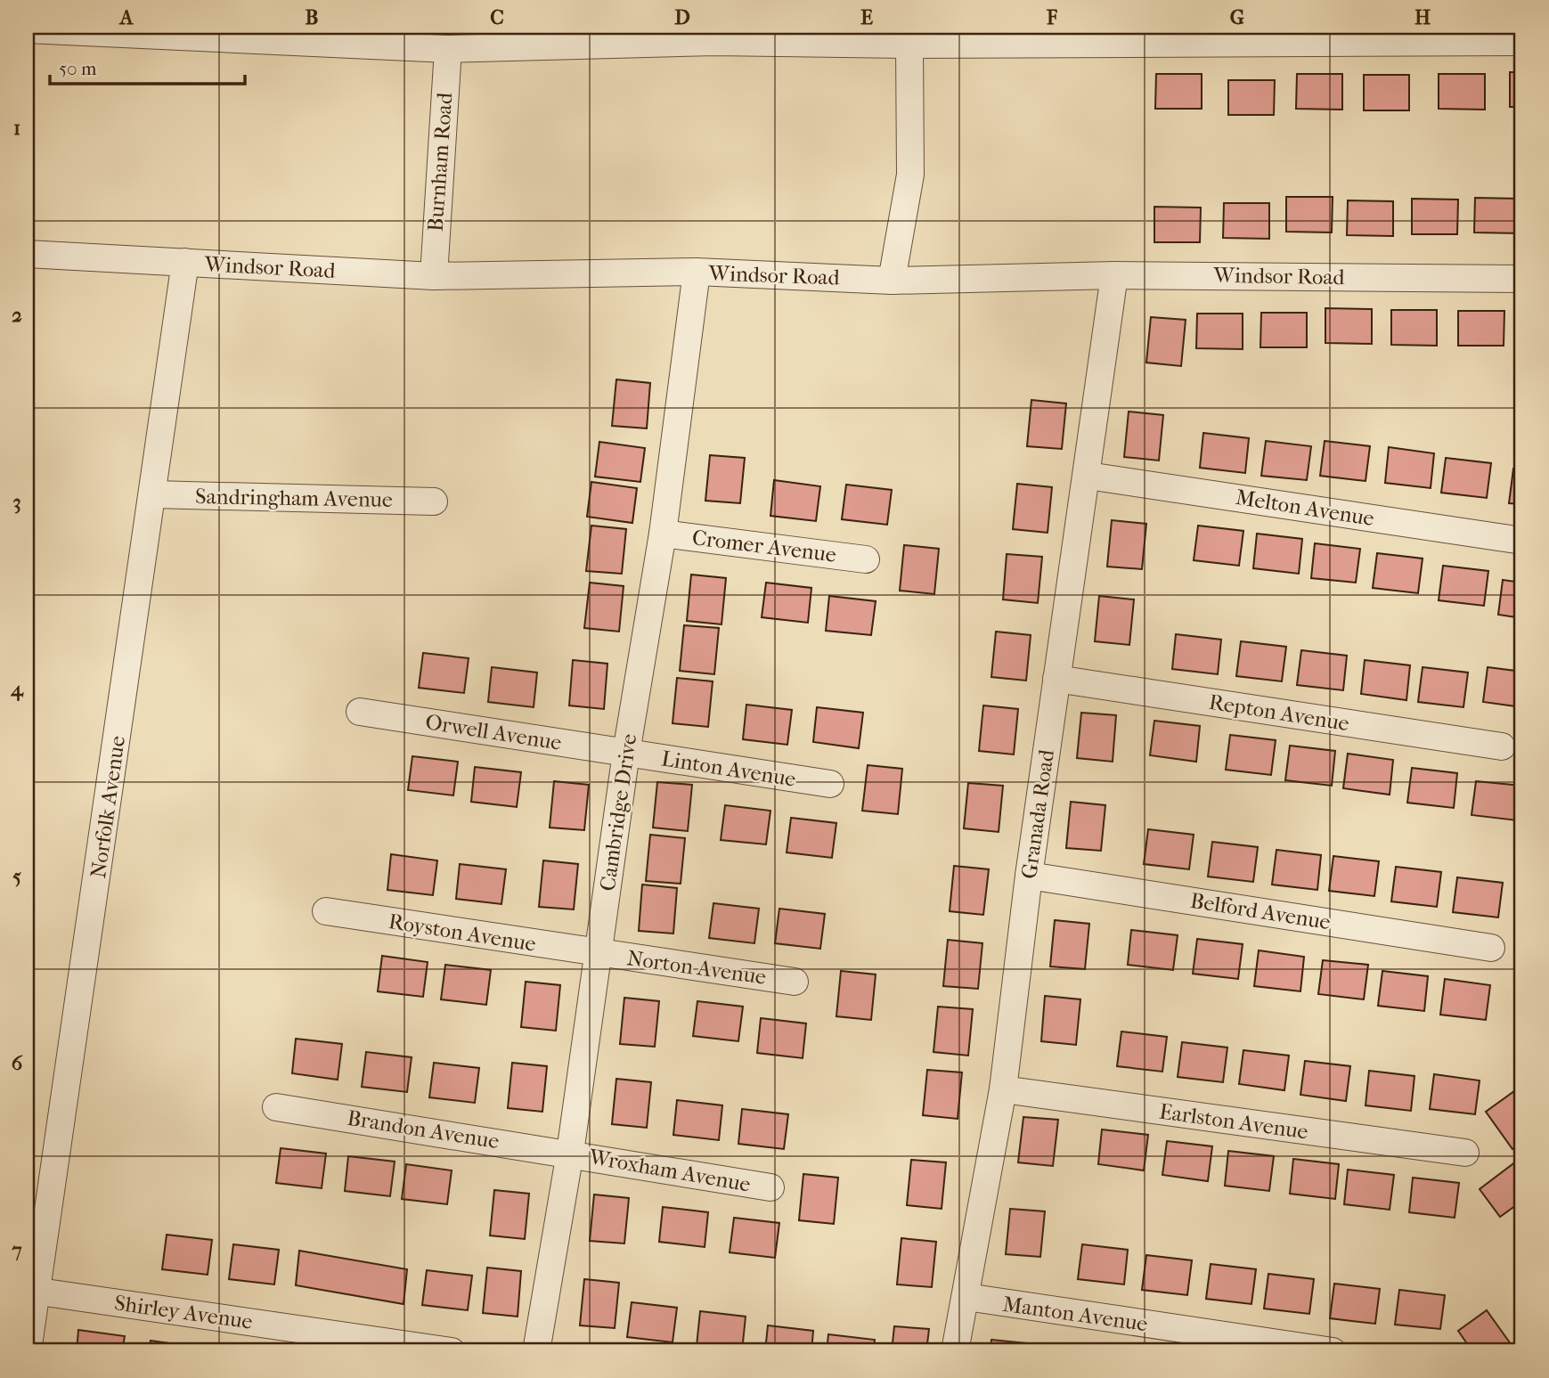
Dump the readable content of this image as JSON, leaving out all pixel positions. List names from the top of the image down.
{
  "streets": {
    "street": [
      "Burnham Road",
      "Windsor Road",
      "Sandringham Avenue",
      "Melton Avenue",
      "Cromer Avenue",
      "Repton Avenue",
      "Orwell Avenue",
      "Linton Avenue",
      "Norfolk Avenue",
      "Cambridge Drive",
      "Granada Road",
      "Belford Avenue",
      "Royston Avenue",
      "Norton Avenue",
      "Earlston Avenue",
      "Brandon Avenue",
      "Wroxham Avenue",
      "Shirley Avenue",
      "Manton Avenue"
    ]
  },
  "crossings": [
    ["Burnham Road", "Windsor Road"],
    ["Windsor Road", "Norfolk Avenue"],
    ["Windsor Road", "Cambridge Drive"],
    ["Windsor Road", "Granada Road"],
    ["Sandringham Avenue", "Norfolk Avenue"],
    ["Melton Avenue", "Granada Road"],
    ["Cromer Avenue", "Cambridge Drive"],
    ["Repton Avenue", "Granada Road"],
    ["Orwell Avenue", "Linton Avenue"],
    ["Orwell Avenue", "Cambridge Drive"],
    ["Linton Avenue", "Cambridge Drive"],
    ["Norfolk Avenue", "Shirley Avenue"],
    ["Cambridge Drive", "Royston Avenue"],
    ["Cambridge Drive", "Norton Avenue"],
    ["Cambridge Drive", "Brandon Avenue"],
    ["Cambridge Drive", "Wroxham Avenue"],
    ["Granada Road", "Belford Avenue"],
    ["Granada Road", "Earlston Avenue"],
    ["Granada Road", "Manton Avenue"],
    ["Royston Avenue", "Norton Avenue"],
    ["Brandon Avenue", "Wroxham Avenue"]
  ],
  "scale_bar": "50 m",
  "grid": {
    "columns": [
      "A",
      "B",
      "C",
      "D",
      "E",
      "F",
      "G",
      "H"
    ],
    "rows": [
      "1",
      "2",
      "3",
      "4",
      "5",
      "6",
      "7"
    ]
  }
}
